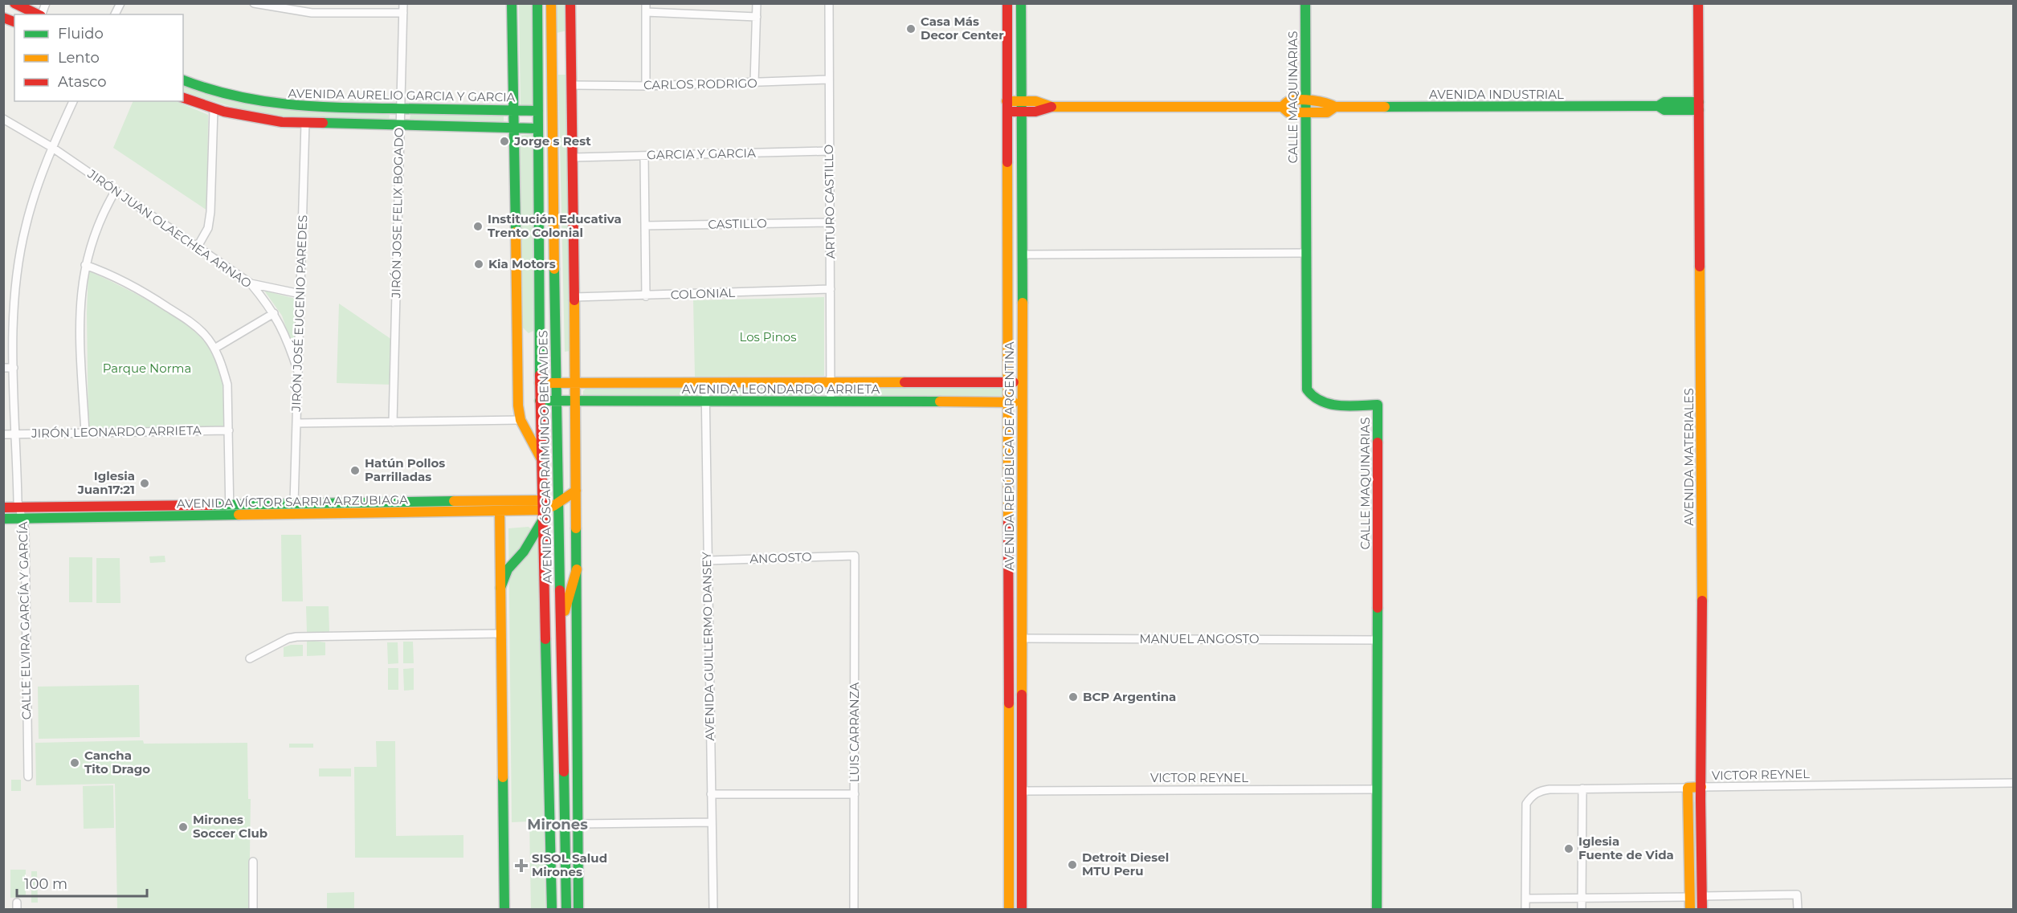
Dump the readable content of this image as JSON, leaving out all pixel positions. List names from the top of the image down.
{
  "streets": {
    "main road": [
      "AVENIDA INDUSTRIAL",
      "AVENIDA AURELIO GARCIA Y GARCIA",
      "CALLE MAQUINARIAS",
      "AVENIDA LEONDARDO ARRIETA",
      "AVENIDA REPÚBLICA DE ARGENTINA",
      "AVENIDA ÓSCAR RAIMUNDO BENAVIDES",
      "AVENIDA MATERIALES",
      "AVENIDA VÍCTOR SARRIA ARZUBIAGA",
      "VICTOR REYNEL"
    ],
    "street": [
      "CARLOS RODRIGO",
      "GARCIA Y GARCIA",
      "ARTURO CASTILLO",
      "JIRÓN JOSE FELIX BOGADO",
      "CASTILLO",
      "JIRÓN JUAN OLAECHEA ARNAO",
      "COLONIAL",
      "JIRÓN JOSÉ EUGENIO PAREDES",
      "JIRÓN LEONARDO ARRIETA",
      "ANGOSTO",
      "CALLE ELVIRA GARCÍA Y GARCÍA",
      "MANUEL ANGOSTO",
      "AVENIDA GUILLERMO DANSEY",
      "LUIS CARRANZA"
    ]
  },
  "crossings": [
    ["CARLOS RODRIGO", "ARTURO CASTILLO"],
    ["AVENIDA INDUSTRIAL", "CALLE MAQUINARIAS"],
    ["AVENIDA INDUSTRIAL", "AVENIDA REPÚBLICA DE ARGENTINA"],
    ["AVENIDA INDUSTRIAL", "AVENIDA MATERIALES"],
    ["AVENIDA AURELIO GARCIA Y GARCIA", "JIRÓN JOSE FELIX BOGADO"],
    ["AVENIDA AURELIO GARCIA Y GARCIA", "AVENIDA ÓSCAR RAIMUNDO BENAVIDES"],
    ["CALLE MAQUINARIAS", "MANUEL ANGOSTO"],
    ["CALLE MAQUINARIAS", "VICTOR REYNEL"],
    ["GARCIA Y GARCIA", "ARTURO CASTILLO"],
    ["ARTURO CASTILLO", "CASTILLO"],
    ["ARTURO CASTILLO", "COLONIAL"],
    ["ARTURO CASTILLO", "AVENIDA LEONDARDO ARRIETA"],
    ["JIRÓN JUAN OLAECHEA ARNAO", "JIRÓN JOSÉ EUGENIO PAREDES"],
    ["JIRÓN JUAN OLAECHEA ARNAO", "CALLE ELVIRA GARCÍA Y GARCÍA"],
    ["JIRÓN JOSÉ EUGENIO PAREDES", "AVENIDA VÍCTOR SARRIA ARZUBIAGA"],
    ["AVENIDA LEONDARDO ARRIETA", "AVENIDA REPÚBLICA DE ARGENTINA"],
    ["AVENIDA LEONDARDO ARRIETA", "AVENIDA ÓSCAR RAIMUNDO BENAVIDES"],
    ["AVENIDA LEONDARDO ARRIETA", "AVENIDA GUILLERMO DANSEY"],
    ["JIRÓN LEONARDO ARRIETA", "CALLE ELVIRA GARCÍA Y GARCÍA"],
    ["AVENIDA REPÚBLICA DE ARGENTINA", "MANUEL ANGOSTO"],
    ["AVENIDA REPÚBLICA DE ARGENTINA", "VICTOR REYNEL"],
    ["AVENIDA ÓSCAR RAIMUNDO BENAVIDES", "AVENIDA VÍCTOR SARRIA ARZUBIAGA"],
    ["AVENIDA MATERIALES", "VICTOR REYNEL"],
    ["AVENIDA VÍCTOR SARRIA ARZUBIAGA", "CALLE ELVIRA GARCÍA Y GARCÍA"],
    ["ANGOSTO", "AVENIDA GUILLERMO DANSEY"],
    ["ANGOSTO", "LUIS CARRANZA"]
  ],
  "districts": ["Mirones"],
  "parks": ["Los Pinos", "Parque Norma"],
  "places": {
    "other": [
      "Casa Más Decor Center",
      "Jorge s Rest",
      "Institución Educativa Trento Colonial",
      "Kia Motors",
      "Hatún Pollos Parrilladas",
      "Iglesia Juan17:21",
      "BCP Argentina",
      "Cancha Tito Drago",
      "Mirones Soccer Club",
      "Iglesia Fuente de Vida",
      "Detroit Diesel MTU Peru"
    ],
    "health": ["SISOL Salud Mirones"]
  },
  "legend": ["Fluido", "Lento", "Atasco"],
  "scale_bar": "100 m"
}
